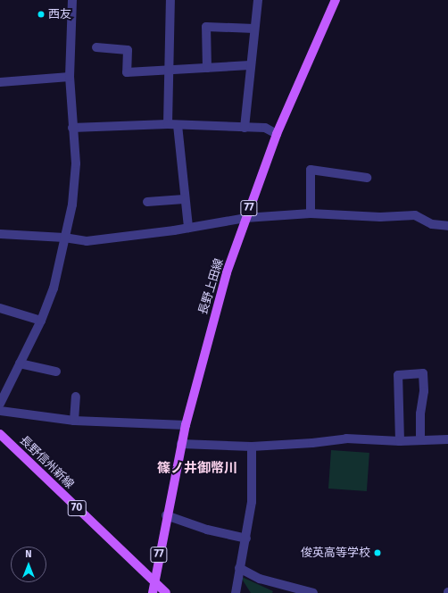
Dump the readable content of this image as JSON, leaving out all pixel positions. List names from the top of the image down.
{
  "streets": {
    "main road": [
      "77",
      "長野上田線",
      "長野信州新線",
      "70"
    ]
  },
  "crossings": [
    ["長野上田線", "長野信州新線"]
  ],
  "districts": ["篠ノ井御幣川"],
  "places": ["西友", "俊英高等学校"],
  "north": "top"
}
